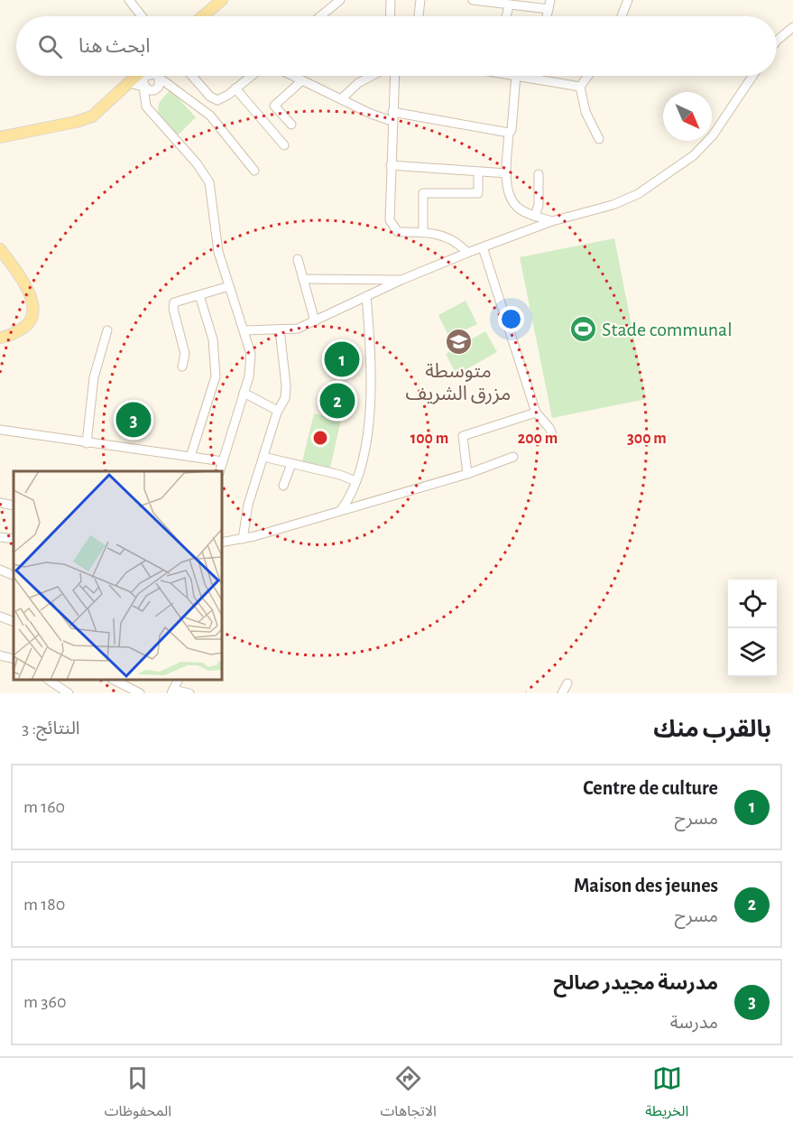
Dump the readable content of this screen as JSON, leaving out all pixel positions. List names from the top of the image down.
{
  "places": {
    "sports": ["Stade communal"],
    "school or university": ["متوسطة مزرق الشريف"]
  },
  "north": "bottom right",
  "page": {
    "search": "ابحث هنا",
    "pins": ["1", "2", "3"],
    "heading": ["بالقرب منك", "النتائج: 3"],
    "list": [
      {
        "mark": "1",
        "name": "Centre de culture",
        "note": "مسرح",
        "value": "160 m"
      },
      {
        "mark": "2",
        "name": "Maison des jeunes",
        "note": "مسرح",
        "value": "180 m"
      },
      {
        "mark": "3",
        "name": "مدرسة مجيدر صالح",
        "note": "مدرسة",
        "value": "360 m"
      }
    ],
    "nav": ["الخريطة", "الاتجاهات", "المحفوظات"]
  },
  "rings": ["100 m", "200 m", "300 m"]
}
